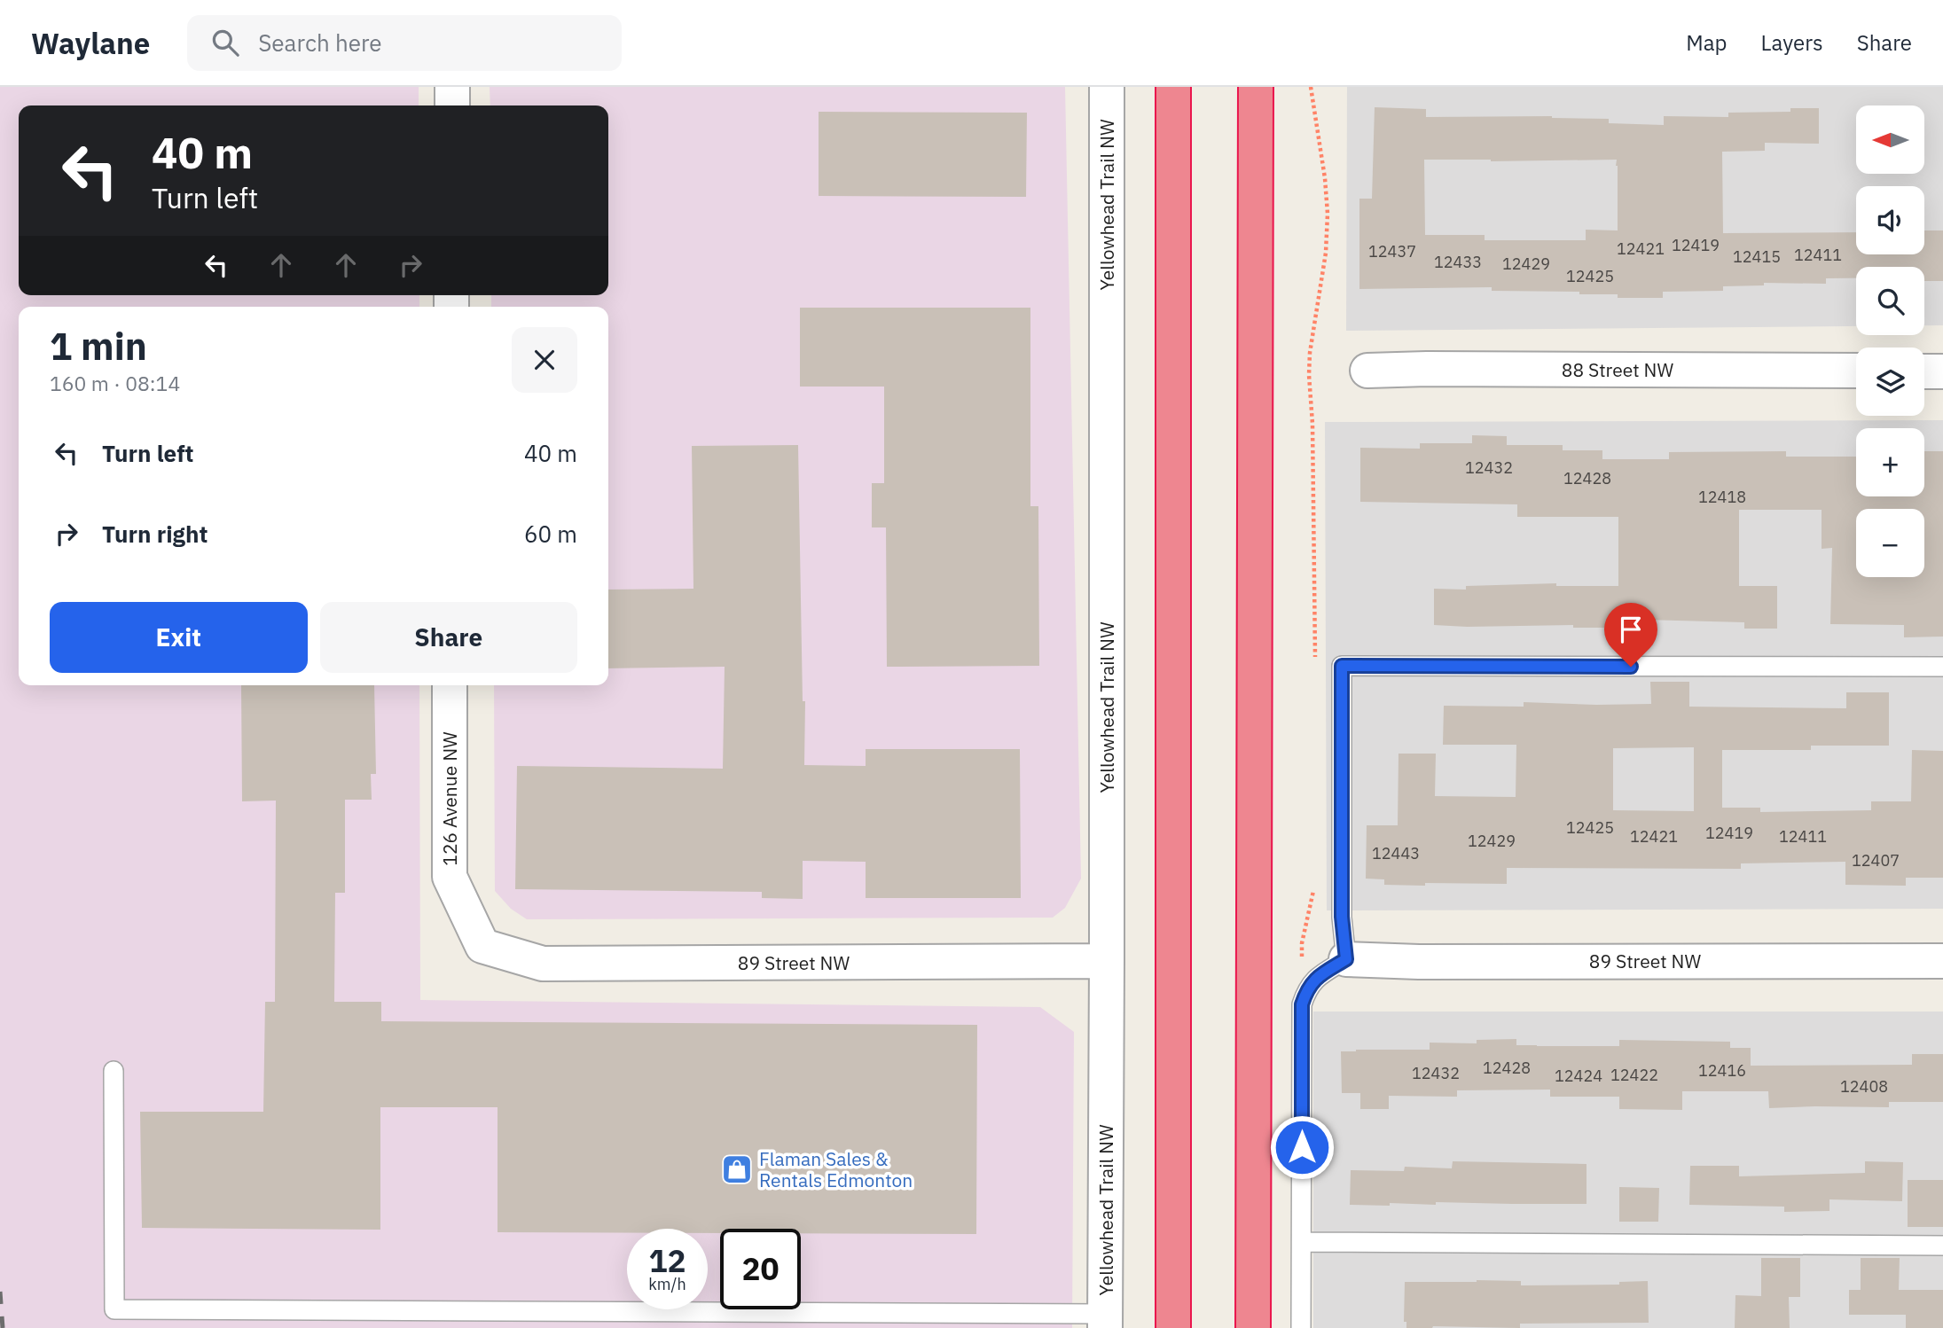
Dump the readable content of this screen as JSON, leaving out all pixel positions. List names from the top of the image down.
{
  "streets": {
    "street": [
      "Yellowhead Trail NW",
      "88 Street NW",
      "126 Avenue NW",
      "89 Street NW"
    ]
  },
  "crossings": [
    ["Yellowhead Trail NW", "89 Street NW"],
    ["126 Avenue NW", "89 Street NW"]
  ],
  "places": {
    "shop": ["Flaman Sales & Rentals Edmonton"]
  },
  "house_numbers": [
    "12419",
    "12421",
    "12437",
    "12411",
    "12415",
    "12433",
    "12429",
    "12425",
    "12432",
    "12428",
    "12418",
    "12425",
    "12419",
    "12421",
    "12411",
    "12429",
    "12443",
    "12407",
    "12428",
    "12416",
    "12432",
    "12422",
    "12424",
    "12408"
  ],
  "north": "left",
  "page": {
    "header": "Waylane",
    "search": "Search here",
    "nav": ["Map", "Layers", "Share"],
    "map_buttons": ["+", "−"],
    "turn": ["40 m", "Turn left"],
    "heading": ["1 min", "160 m · 08:14"],
    "list": [
      {
        "name": "Turn left",
        "value": "40 m"
      },
      {
        "name": "Turn right",
        "value": "60 m"
      }
    ],
    "buttons": ["Exit", "Share"],
    "speed": "12 km/h",
    "limit": "20"
  }
}
